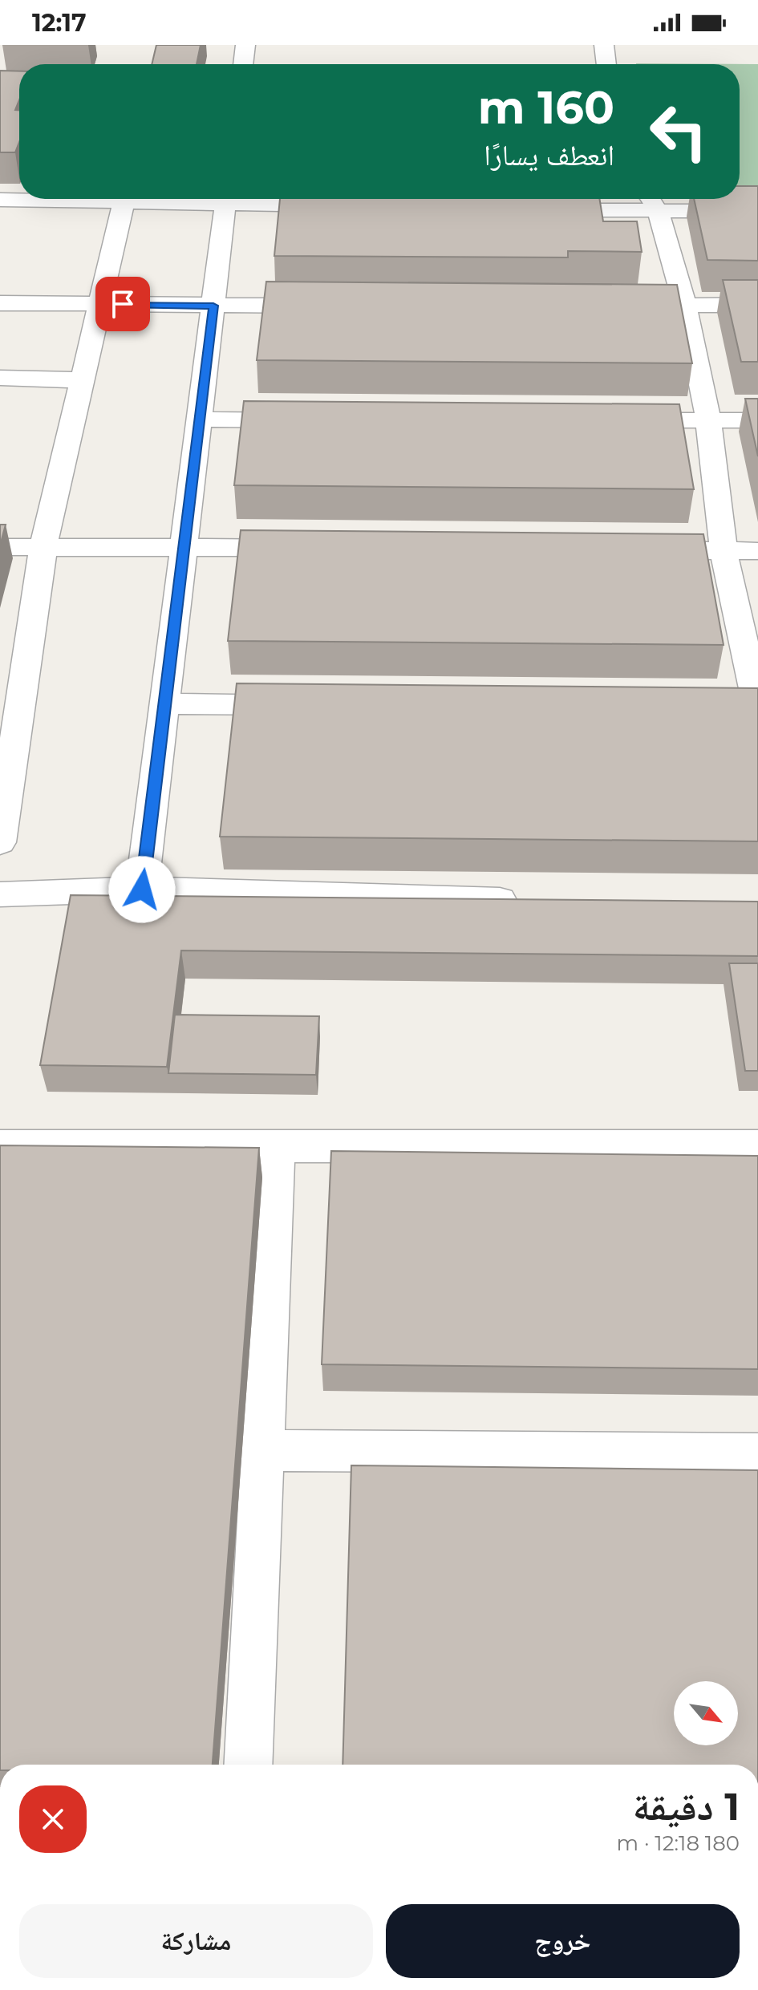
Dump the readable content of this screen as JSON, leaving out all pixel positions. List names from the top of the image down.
{
  "north": "bottom right",
  "page": {
    "status": "12:17",
    "turn": ["160 m", "انعطف يسارًا"],
    "heading": ["1 دقيقة", "180 m · 12:18"],
    "buttons": ["خروج", "مشاركة"]
  }
}
